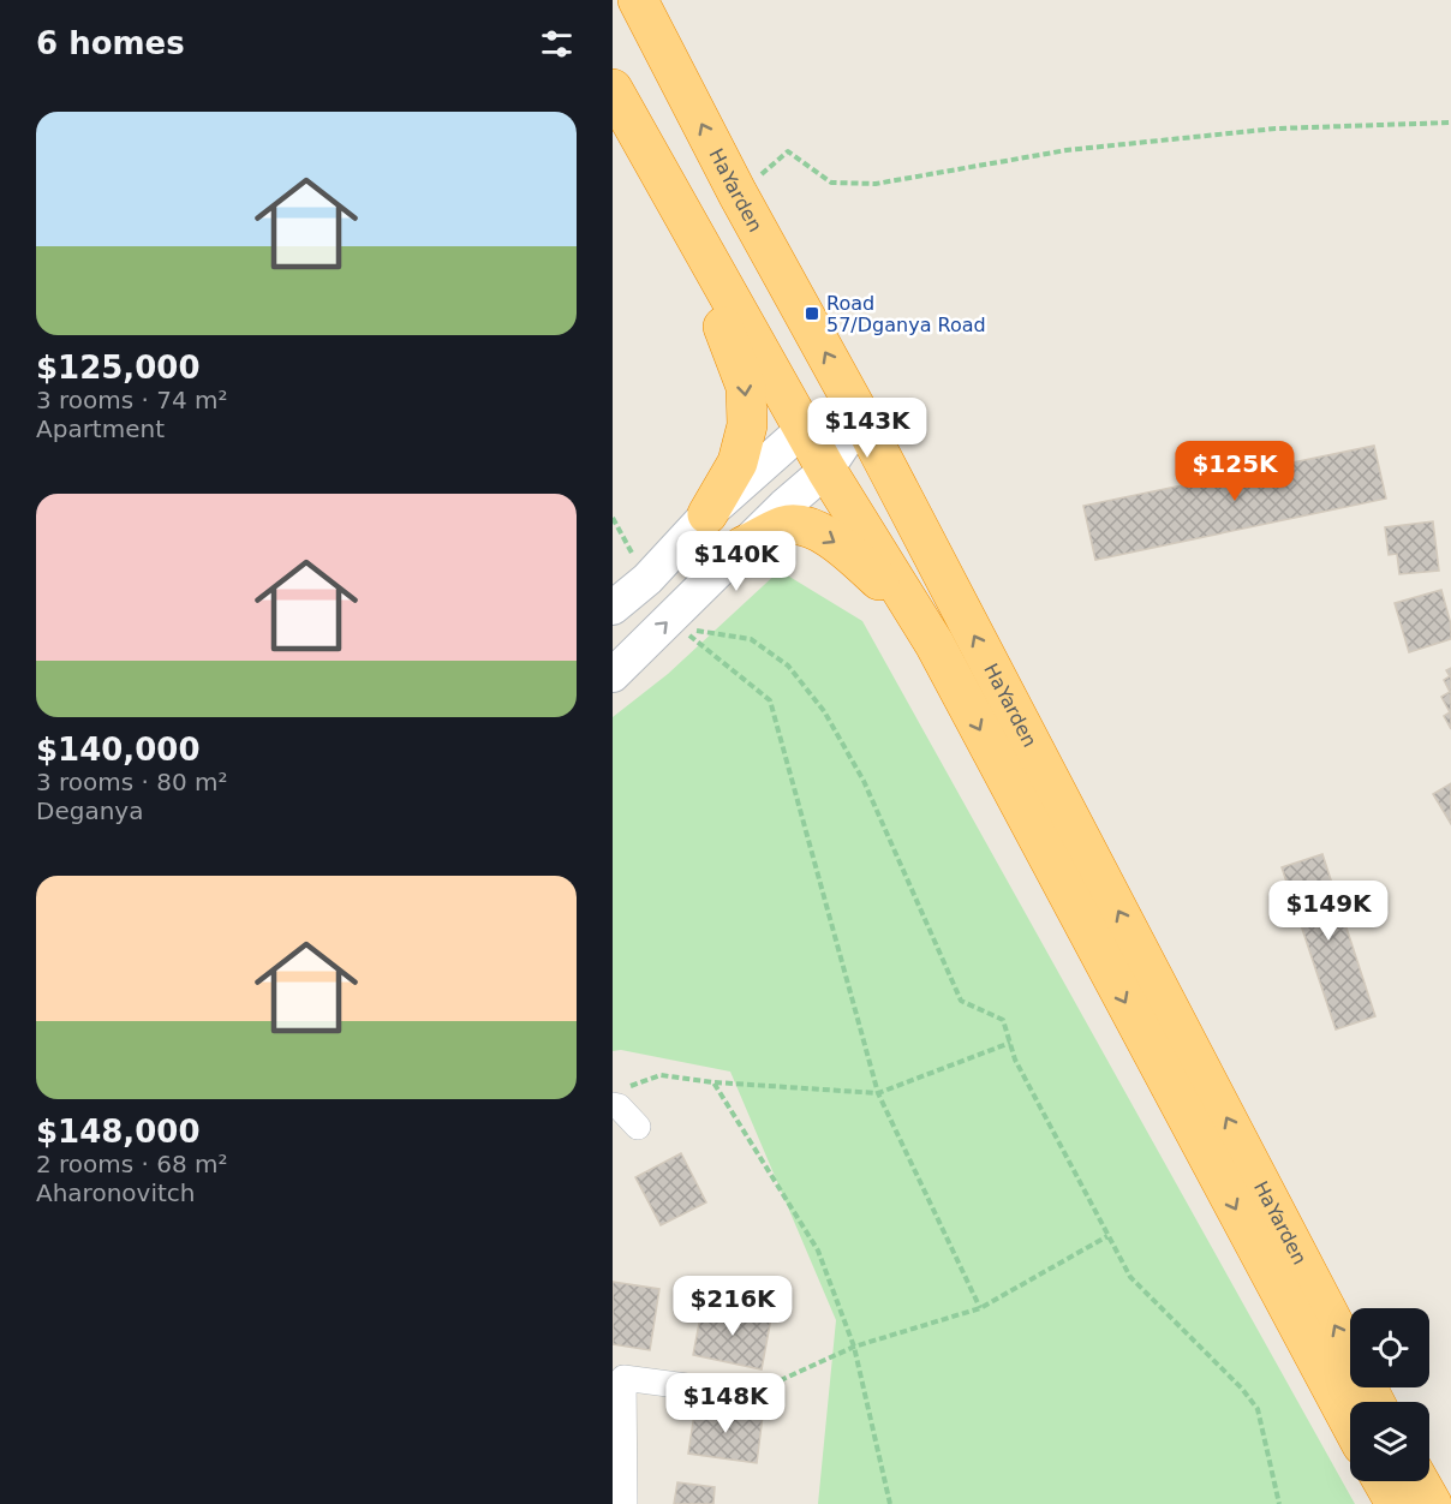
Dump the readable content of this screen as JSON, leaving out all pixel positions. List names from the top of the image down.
{
  "streets": {
    "highway": ["HaYarden"]
  },
  "places": {
    "transit": ["Road 57/Dganya Road"]
  },
  "page": {
    "heading": "6 homes",
    "list": [
      {
        "name": "$125,000",
        "note": "3 rooms · 74 m² · Apartment"
      },
      {
        "name": "$140,000",
        "note": "3 rooms · 80 m² · Deganya"
      },
      {
        "name": "$148,000",
        "note": "2 rooms · 68 m² · Aharonovitch"
      }
    ],
    "price": [
      "$143K",
      "$125K",
      "$140K",
      "$149K",
      "$216K",
      "$148K"
    ]
  }
}
